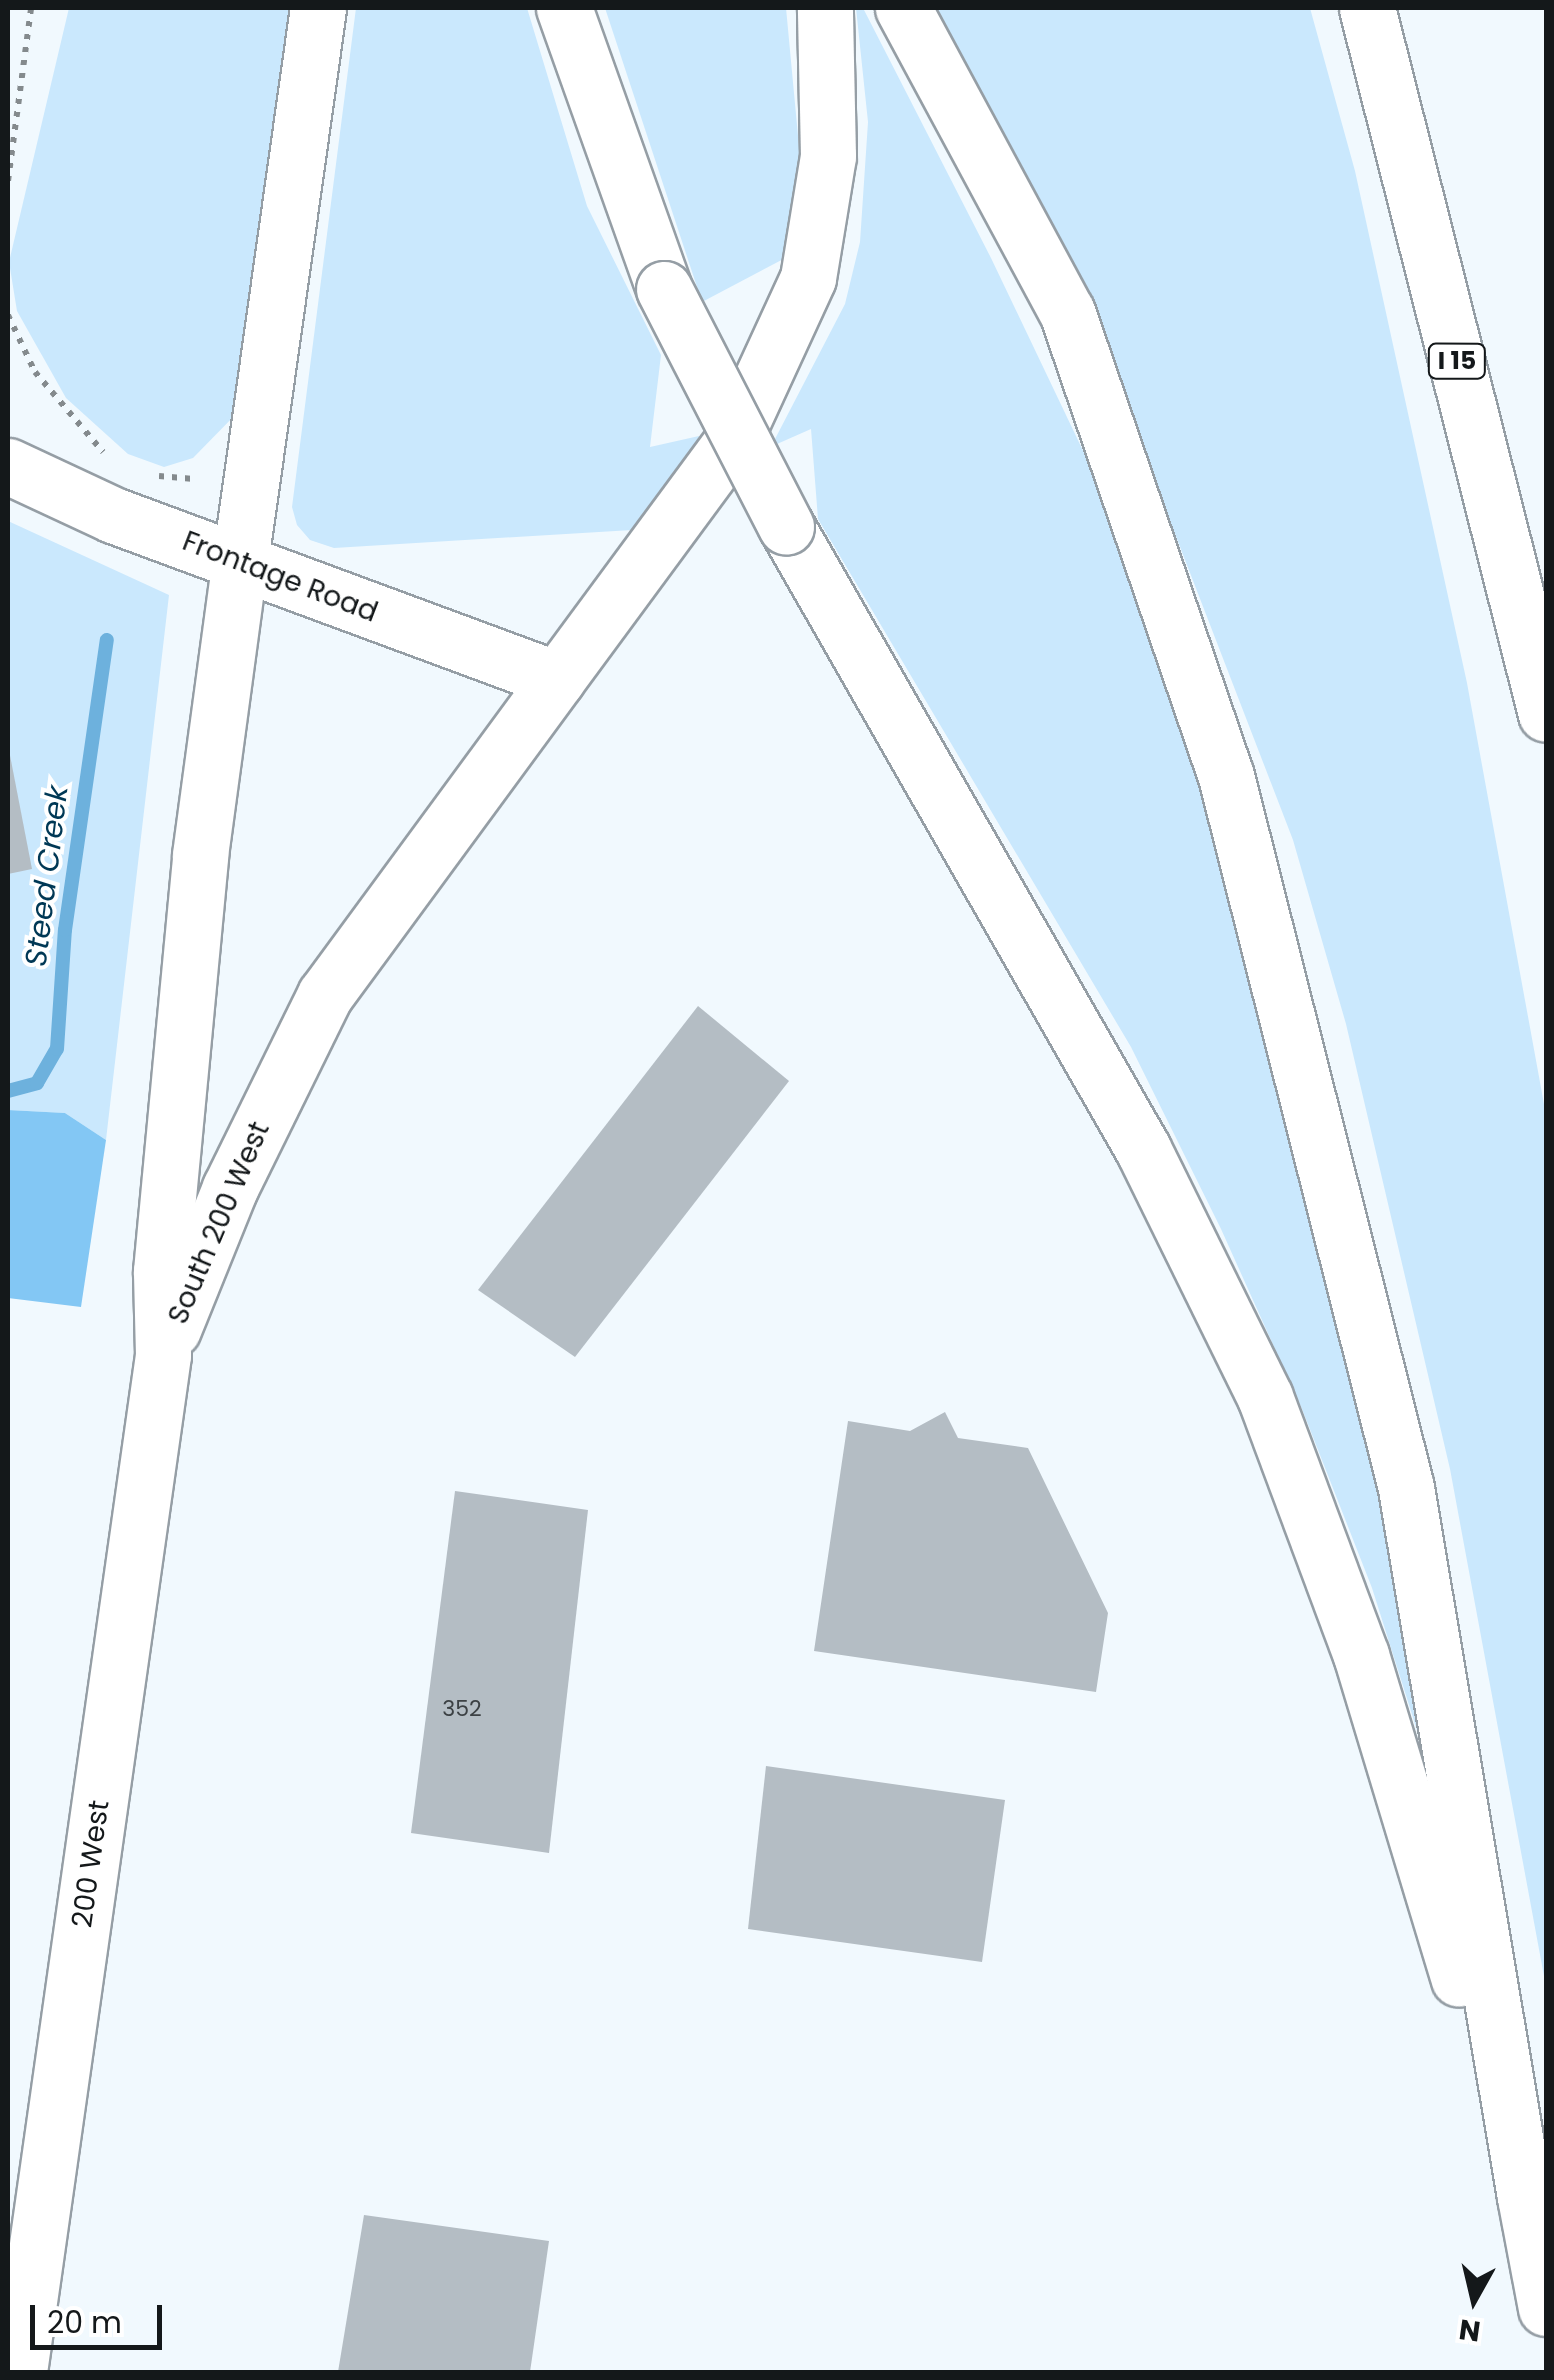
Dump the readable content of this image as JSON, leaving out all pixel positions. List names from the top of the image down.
{
  "streets": {
    "main road": [
      "I 15",
      "Frontage Road",
      "South 200 West",
      "200 West"
    ]
  },
  "crossings": [
    ["Frontage Road", "South 200 West"],
    ["South 200 West", "200 West"]
  ],
  "water": ["Steed Creek"],
  "house_numbers": ["352"],
  "scale_bar": "20 m",
  "north": "bottom"
}
